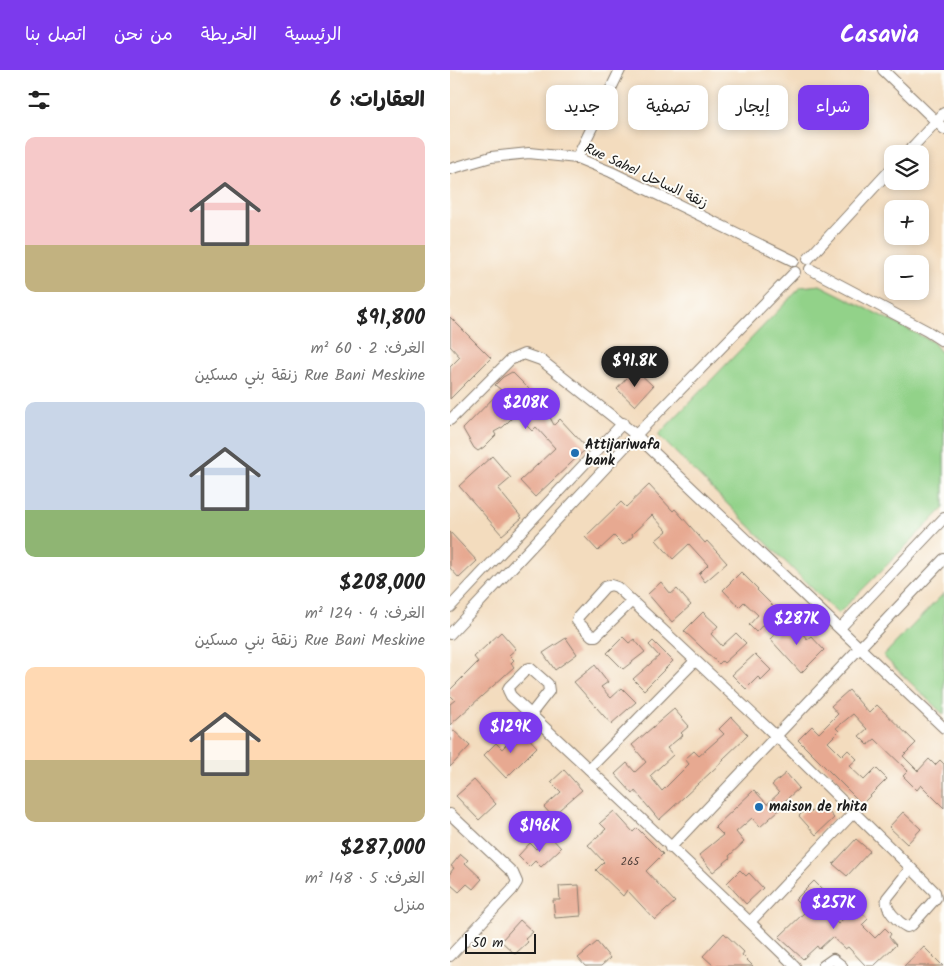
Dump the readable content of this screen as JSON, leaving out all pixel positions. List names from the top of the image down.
{
  "streets": {
    "street": ["Rue Sahel زنقة الساحل"]
  },
  "places": ["Attijariwafa bank", "maison de rhita"],
  "house_numbers": ["265"],
  "scale_bar": "50 m",
  "page": {
    "header": "Casavia",
    "nav": [
      "الرئيسية",
      "الخريطة",
      "من نحن",
      "اتصل بنا"
    ],
    "heading": "العقارات: 6",
    "chip": [
      "شراء",
      "إيجار",
      "تصفية",
      "جديد"
    ],
    "list": [
      {
        "name": "$91,800",
        "note": "الغرف: 2 · 60 m² · Rue Bani Meskine زنقة بني مسكين"
      },
      {
        "name": "$208,000",
        "note": "الغرف: 4 · 124 m² · Rue Bani Meskine زنقة بني مسكين"
      },
      {
        "name": "$287,000",
        "note": "الغرف: 5 · 148 m² · منزل"
      }
    ],
    "map_buttons": ["+", "−"],
    "price": [
      "$91.8K",
      "$208K",
      "$287K",
      "$129K",
      "$196K",
      "$257K"
    ],
    "scale": "50 m"
  }
}
